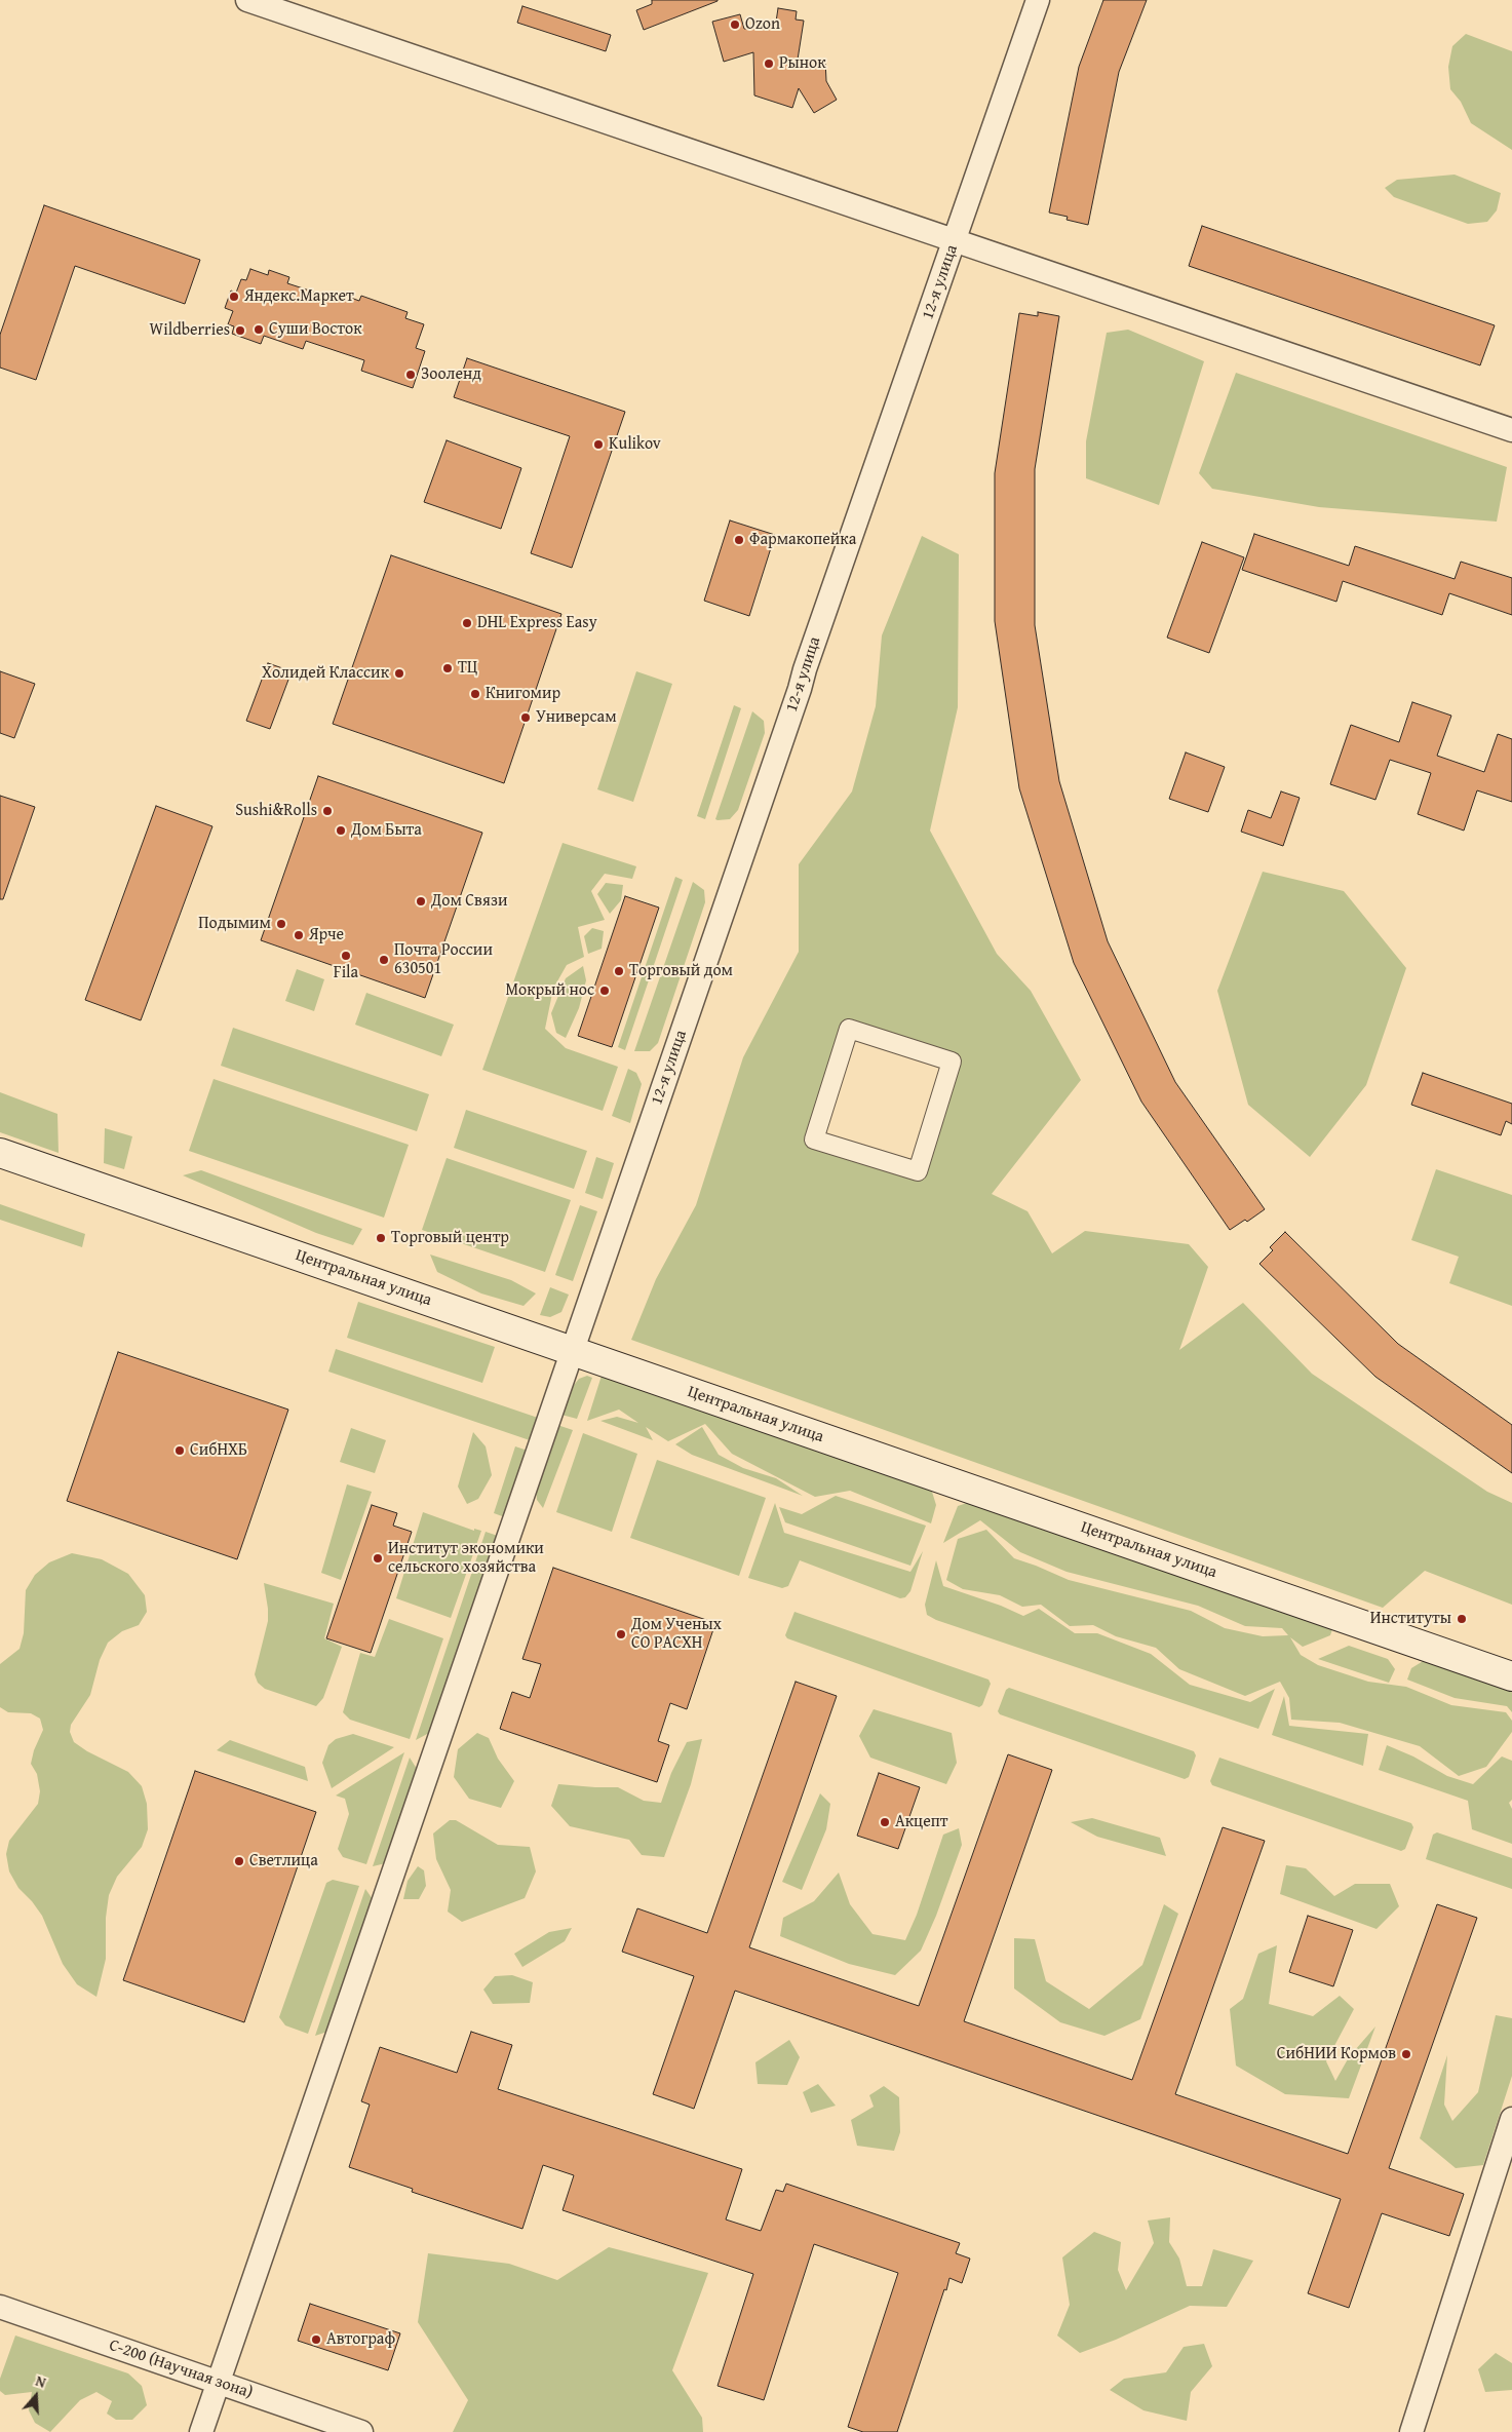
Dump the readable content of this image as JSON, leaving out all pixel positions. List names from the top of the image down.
{
  "streets": {
    "main road": ["Центральная улица"],
    "street": ["12-я улица", "С-200 (Научная зона)"]
  },
  "crossings": [
    ["12-я улица", "Центральная улица"],
    ["12-я улица", "С-200 (Научная зона)"]
  ],
  "places": [
    "Ozon",
    "Рынок",
    "Яндекс.Маркет",
    "Суши Восток",
    "Wildberries",
    "Зооленд",
    "Kulikov",
    "Фармакопейка",
    "DHL Express Easy",
    "ТЦ",
    "Холидей Классик",
    "Книгомир",
    "Универсам",
    "Sushi&Rolls",
    "Дом Быта",
    "Дом Связи",
    "Подымим",
    "Ярче",
    "Fila",
    "Почта России 630501",
    "Торговый дом",
    "Мокрый нос",
    "Торговый центр",
    "СибНХБ",
    "Институт экономики сельского хозяйства",
    "Институты",
    "Дом Ученых СО РАСХН",
    "Акцепт",
    "Светлица",
    "СибНИИ Кормов",
    "Автограф"
  ],
  "north": "top"
}
